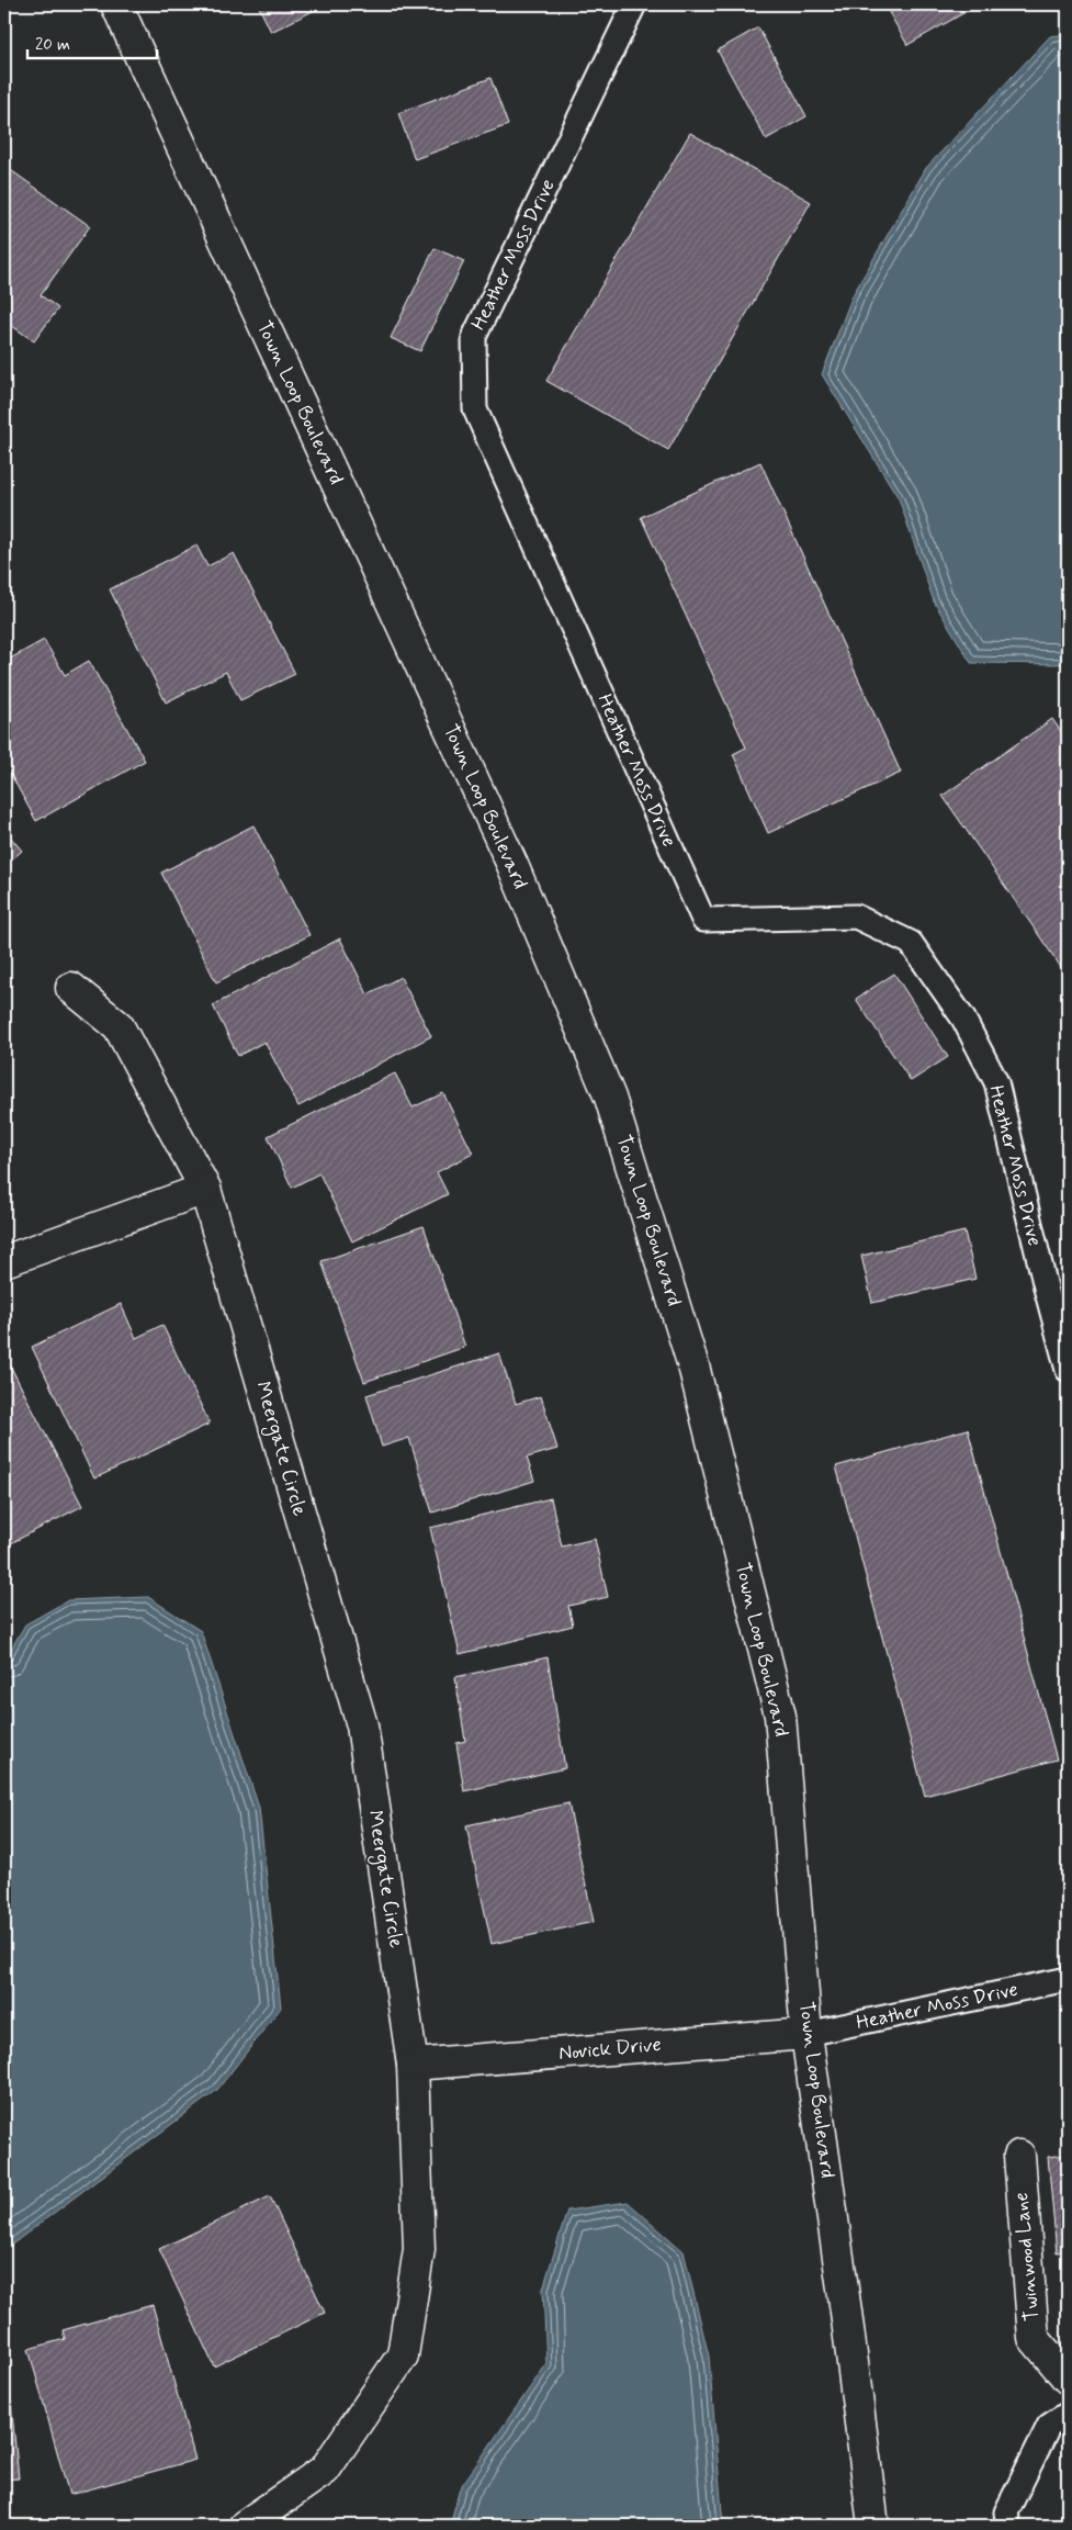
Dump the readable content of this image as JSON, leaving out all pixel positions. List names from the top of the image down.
{
  "streets": {
    "street": [
      "Town Loop Boulevard",
      "Meergate Circle",
      "Novick Drive",
      "Twinwood Lane"
    ],
    "lane": ["Heather Moss Drive"]
  },
  "crossings": [
    ["Heather Moss Drive", "Town Loop Boulevard"],
    ["Heather Moss Drive", "Novick Drive"],
    ["Town Loop Boulevard", "Novick Drive"],
    ["Meergate Circle", "Novick Drive"]
  ],
  "scale_bar": "20 m"
}
